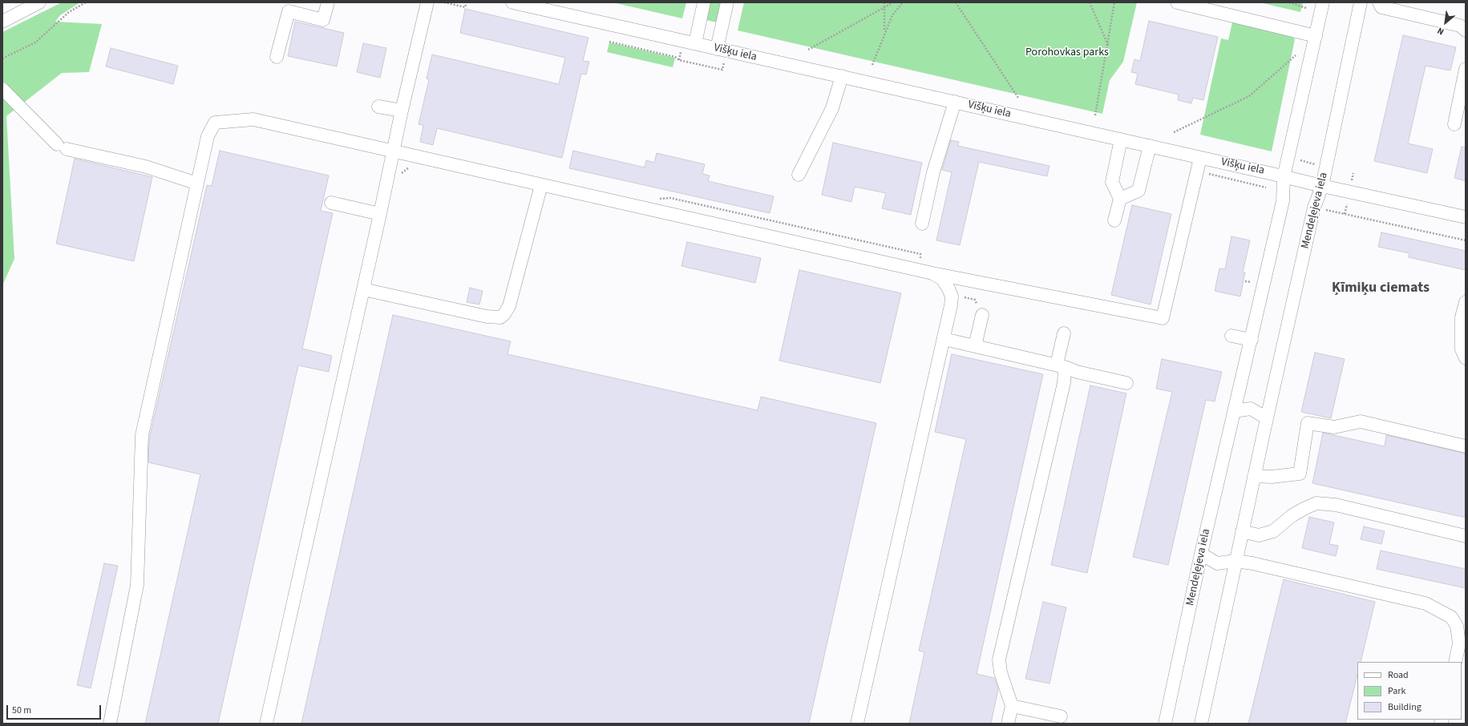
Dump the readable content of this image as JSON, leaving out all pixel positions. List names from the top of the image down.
{
  "streets": {
    "street": ["Višķu iela", "Mendeļejeva iela"]
  },
  "crossings": [
    ["Višķu iela", "Mendeļejeva iela"]
  ],
  "districts": ["Ķīmiķu ciemats"],
  "parks": ["Porohovkas parks"],
  "legend": ["Road", "Park", "Building"],
  "scale_bar": "50 m",
  "north": "bottom left"
}
